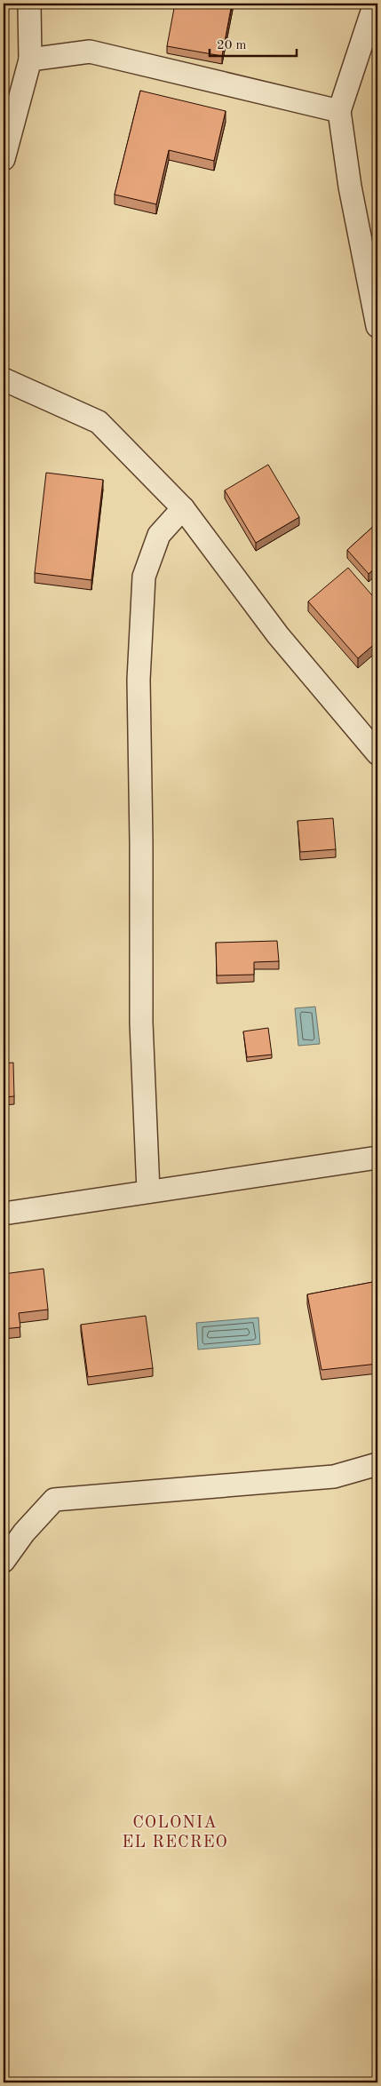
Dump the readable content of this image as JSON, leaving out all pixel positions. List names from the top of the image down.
{
  "districts": ["COLONIA EL RECREO"],
  "scale_bar": "20 m"
}
